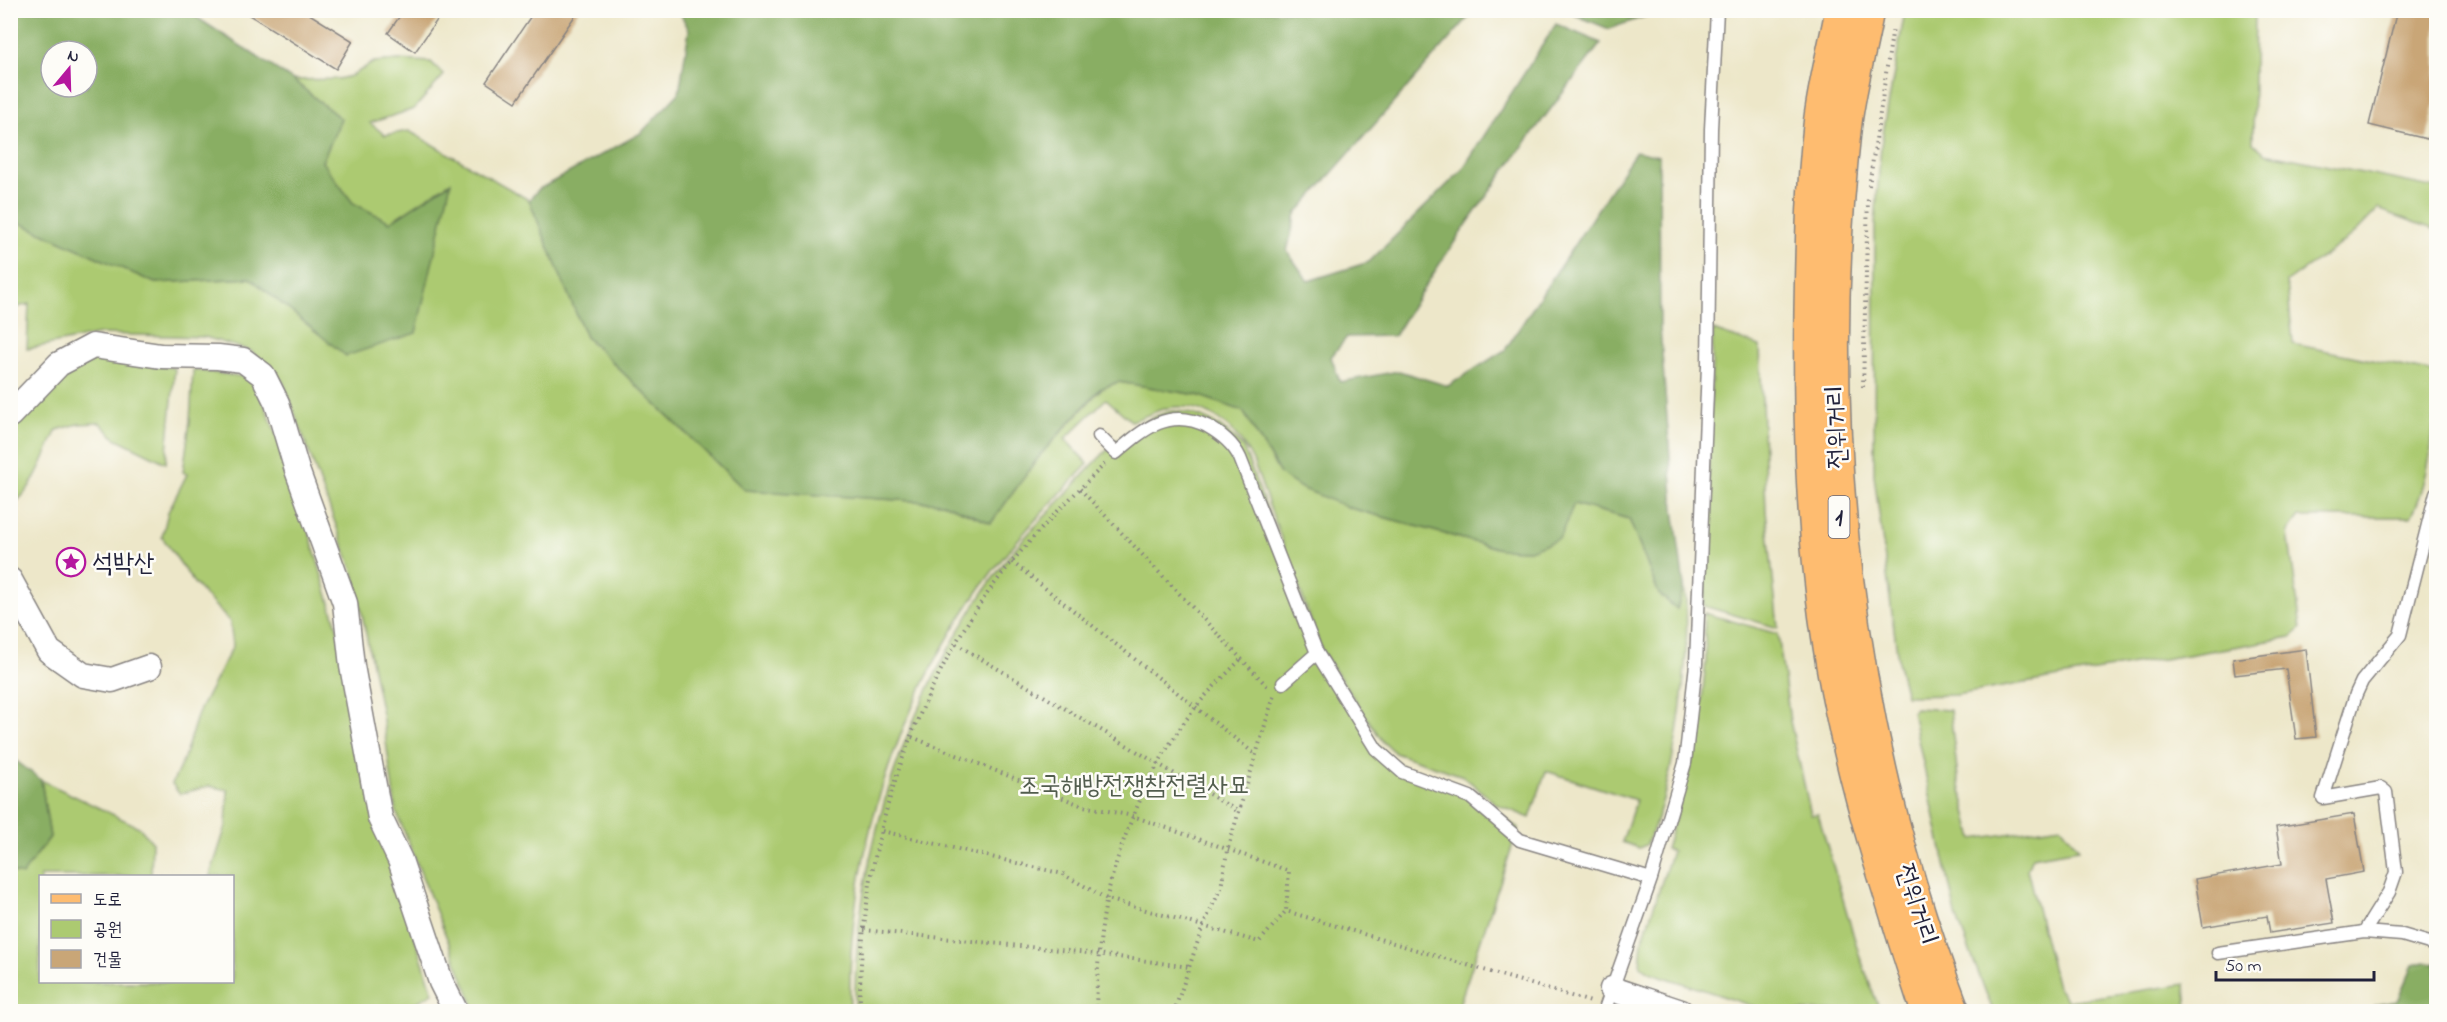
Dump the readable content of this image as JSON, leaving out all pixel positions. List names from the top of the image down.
{
  "streets": {
    "main road": ["전위거리", "1"]
  },
  "parks": ["조국해방전쟁참전렬사묘"],
  "places": {
    "place": ["석박산"]
  },
  "legend": ["도로", "공원", "건물"],
  "scale_bar": "50 m",
  "north": "top"
}
